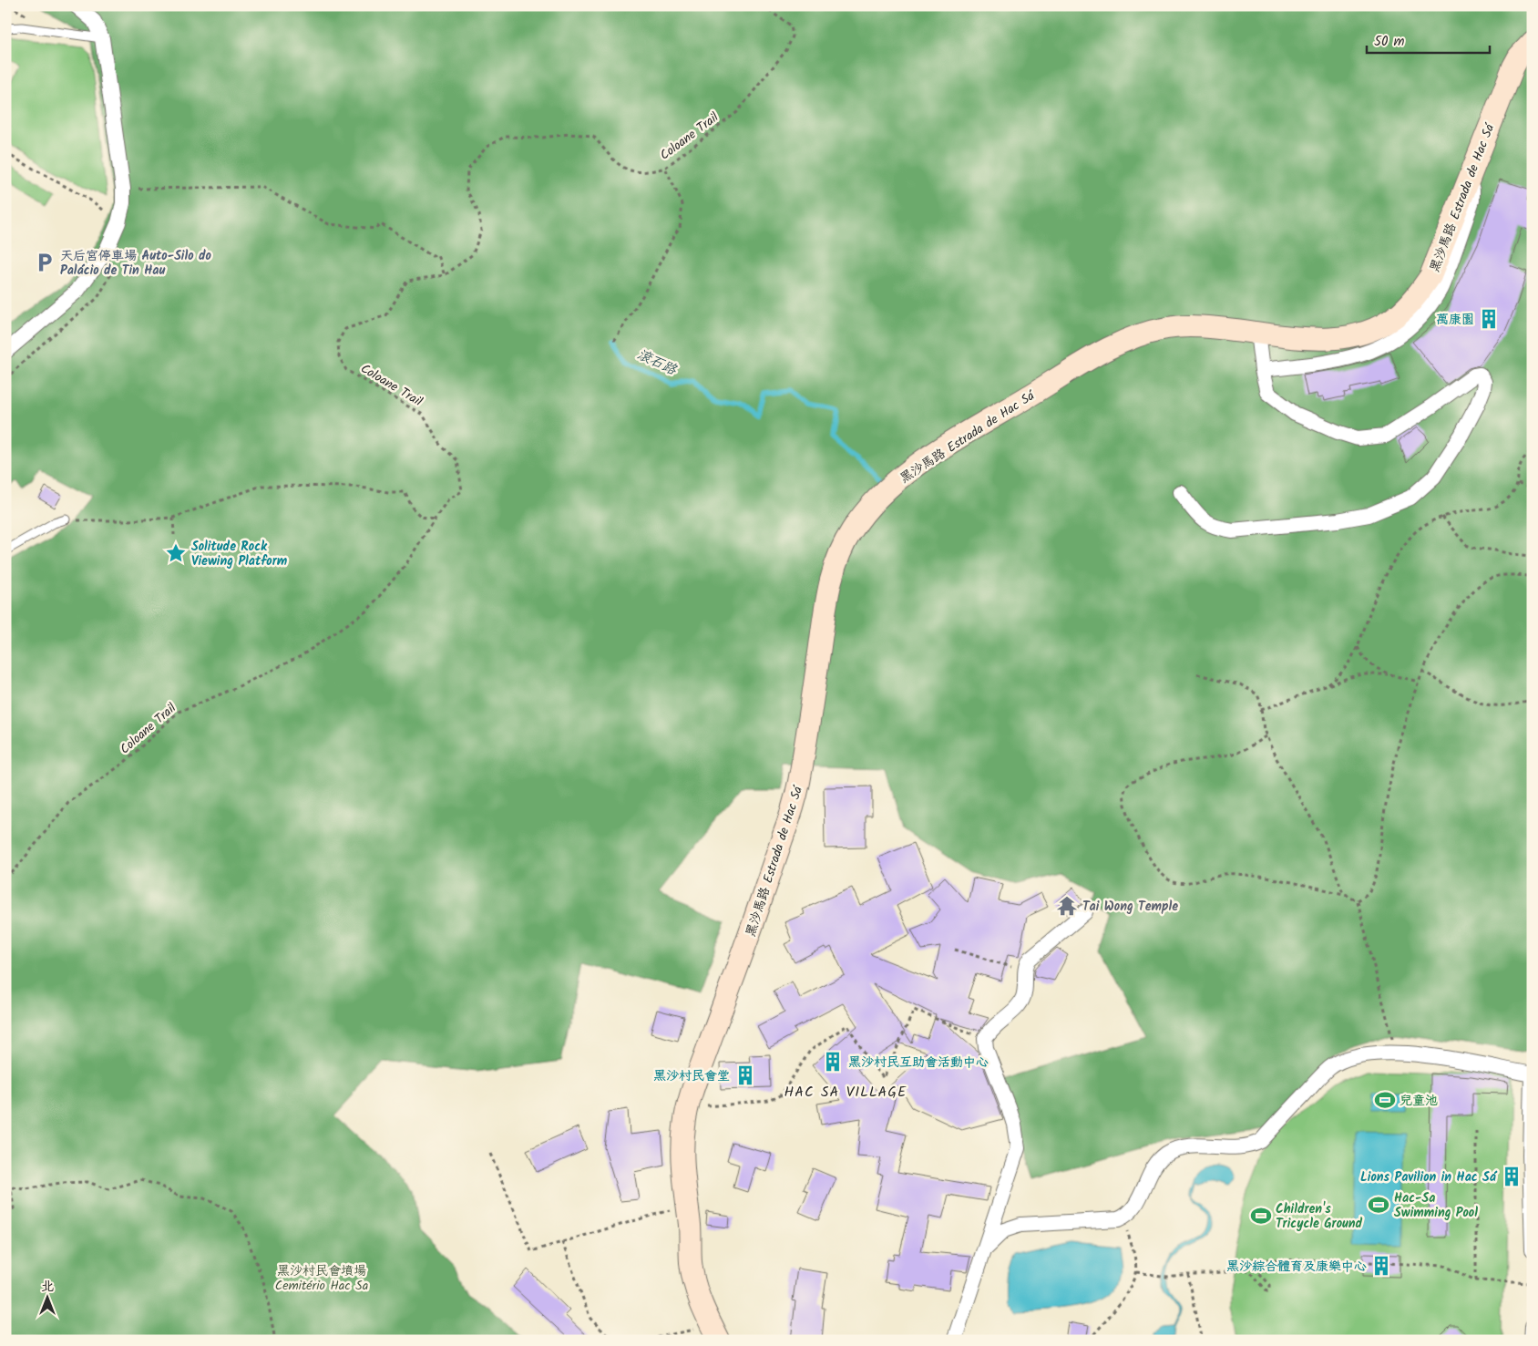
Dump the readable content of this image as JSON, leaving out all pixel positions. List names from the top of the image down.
{
  "streets": {
    "main road": ["黑沙馬路 Estrada de Hac Sá"],
    "path": ["Coloane Trail"]
  },
  "districts": ["HAC SA VILLAGE"],
  "water": ["滾石路"],
  "parks": ["黑沙村民會墳場 Cemitério Hac Sa"],
  "places": {
    "parking": ["天后宮停車場 Auto-Silo do Palácio de Tin Hau"],
    "building": [
      "萬康園",
      "黑沙村民互助會活動中心",
      "黑沙村民會堂",
      "Lions Pavilion in Hac Sá",
      "黑沙綜合體育及康樂中心"
    ],
    "place": ["Solitude Rock Viewing Platform"],
    "temple": ["Tai Wong Temple"],
    "sports": ["兒童池", "Hac-Sa Swimming Pool", "Children's Tricycle Ground"]
  },
  "scale_bar": "50 m",
  "north": "top"
}
